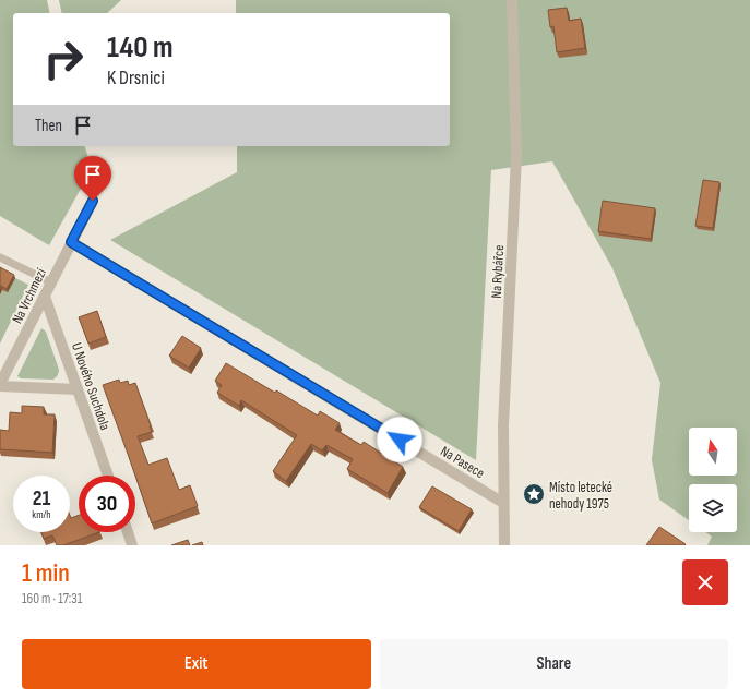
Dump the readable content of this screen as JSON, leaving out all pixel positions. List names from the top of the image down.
{
  "streets": {
    "street": [
      "Na Rybářce",
      "Na Vrchmezí",
      "U Nového Suchdola",
      "Na Pasece"
    ]
  },
  "crossings": [
    ["Na Rybářce", "Na Pasece"],
    ["Na Vrchmezí", "U Nového Suchdola"],
    ["Na Vrchmezí", "Na Pasece"]
  ],
  "places": {
    "place": ["Místo letecké nehody 1975"]
  },
  "north": "top",
  "page": {
    "turn": ["140 m", "K Drsnici"],
    "then": "Then",
    "speed": "21 km/h",
    "limit": "30",
    "heading": ["1 min", "160 m · 17:31"],
    "buttons": ["Exit", "Share"]
  }
}
